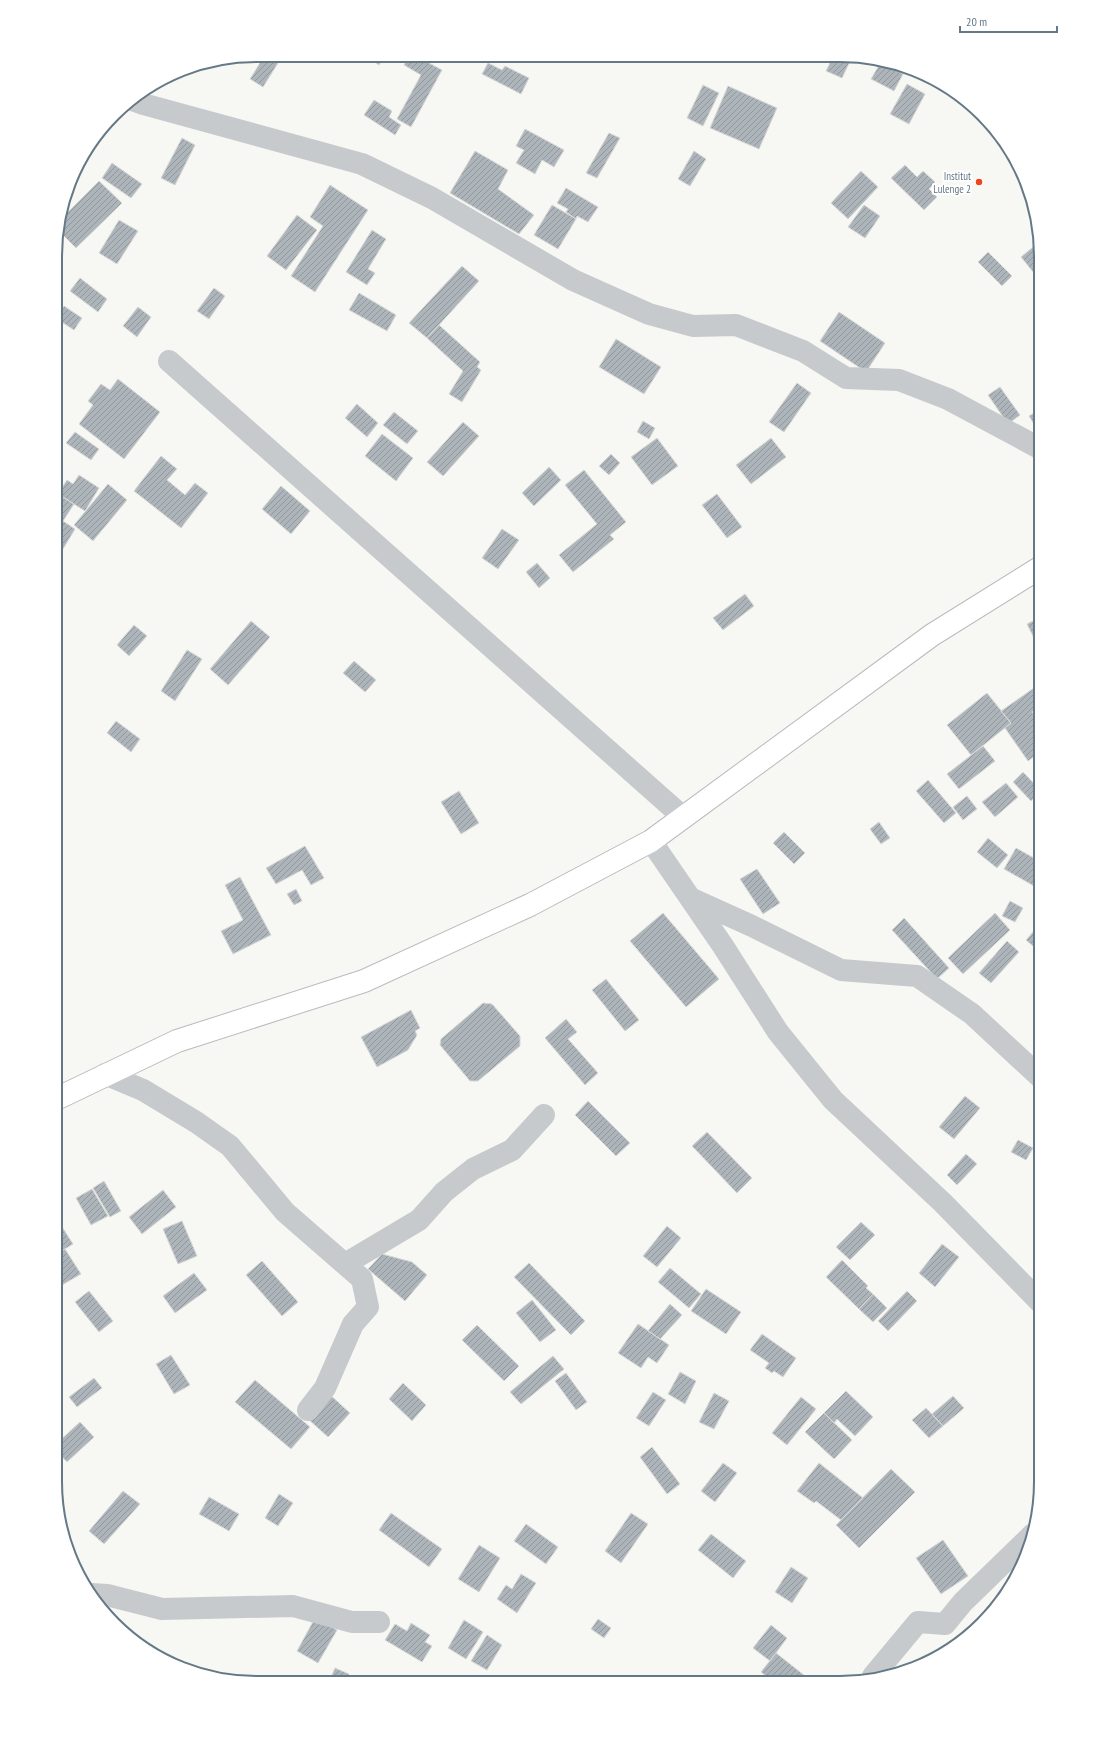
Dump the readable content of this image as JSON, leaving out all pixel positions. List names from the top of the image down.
{
  "places": ["Institut Lulenge 2"],
  "scale_bar": "20 m"
}
